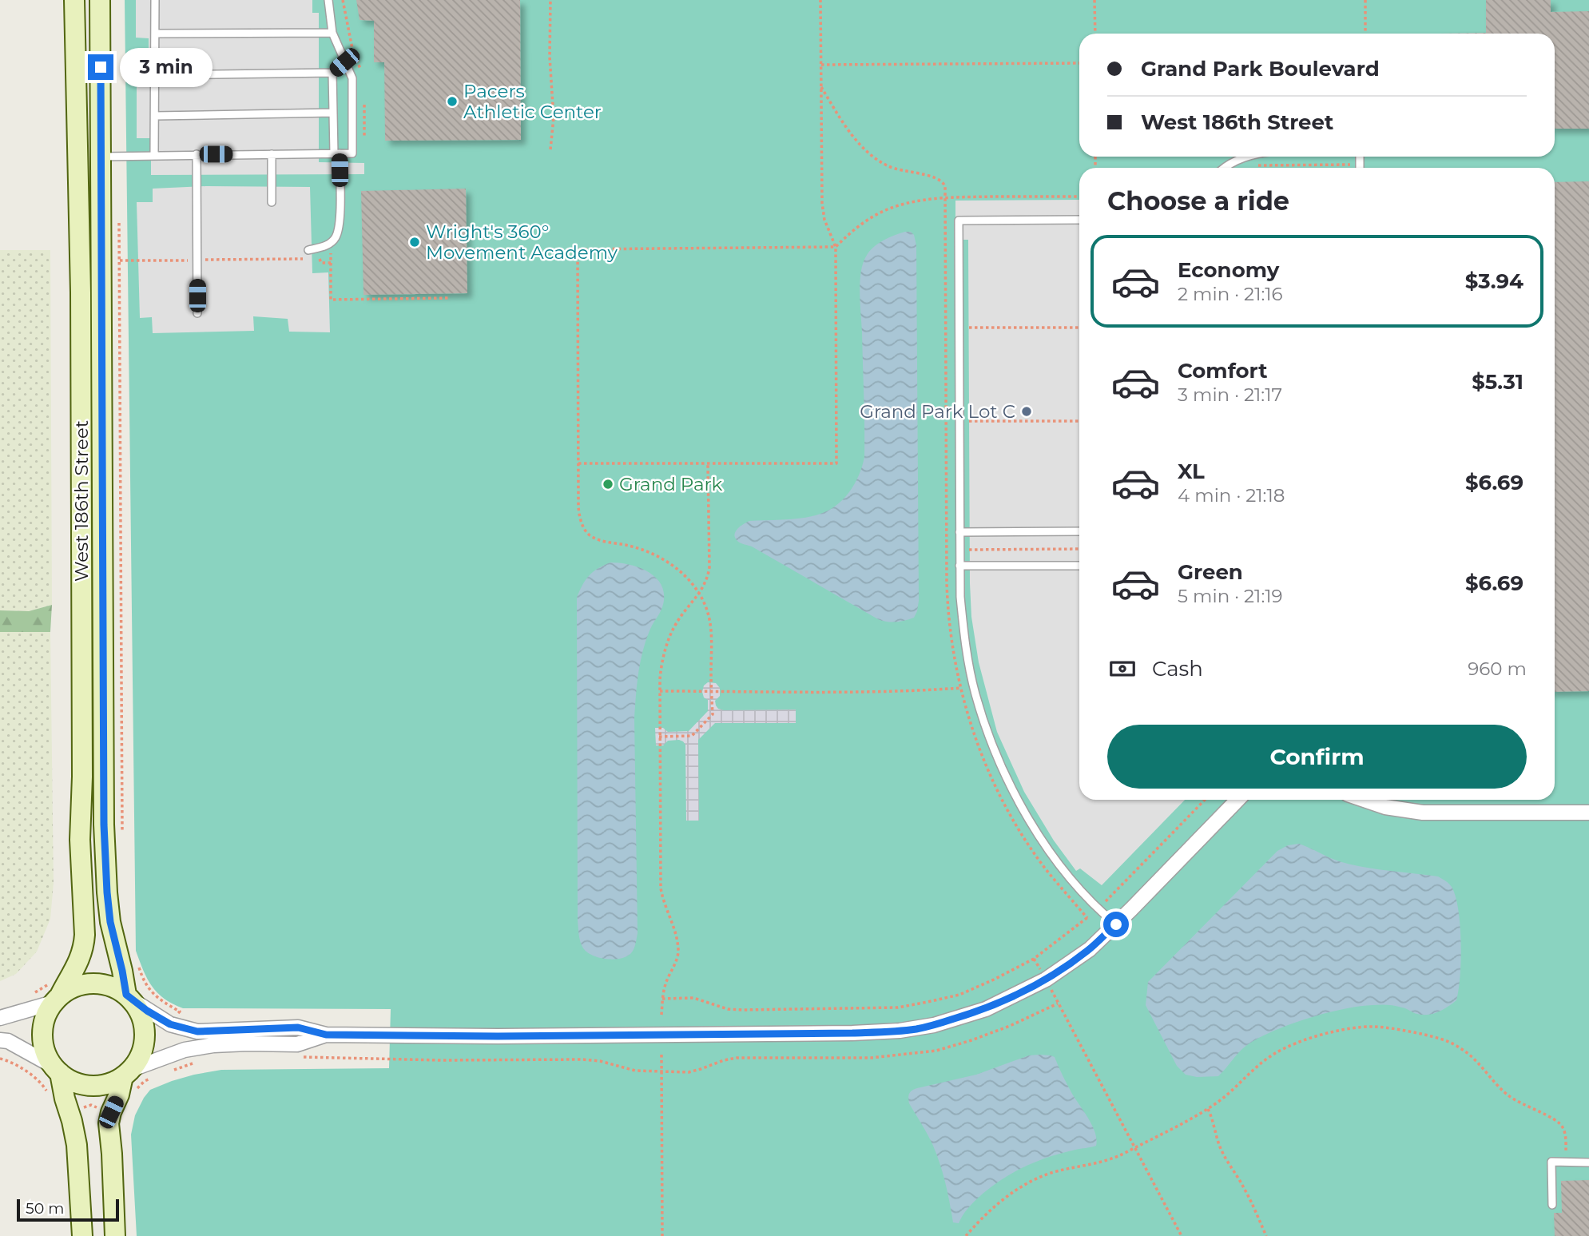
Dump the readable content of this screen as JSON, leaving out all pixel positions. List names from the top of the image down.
{
  "streets": {
    "street": ["West 186th Street"]
  },
  "places": [
    "Pacers Athletic Center",
    "Wright's 360° Movement Academy",
    "Grand Park Lot C",
    "Grand Park"
  ],
  "scale_bar": "50 m",
  "page": {
    "banner": ["Grand Park Boulevard", "West 186th Street"],
    "bubble": "3 min",
    "heading": "Choose a ride",
    "list": [
      {
        "name": "Economy",
        "note": "2 min · 21:16",
        "value": "$3.94"
      },
      {
        "name": "Comfort",
        "note": "3 min · 21:17",
        "value": "$5.31"
      },
      {
        "name": "XL",
        "note": "4 min · 21:18",
        "value": "$6.69"
      },
      {
        "name": "Green",
        "note": "5 min · 21:19",
        "value": "$6.69"
      }
    ],
    "pay": ["Cash", "960 m"],
    "buttons": "Confirm",
    "scale": "50 m"
  }
}
